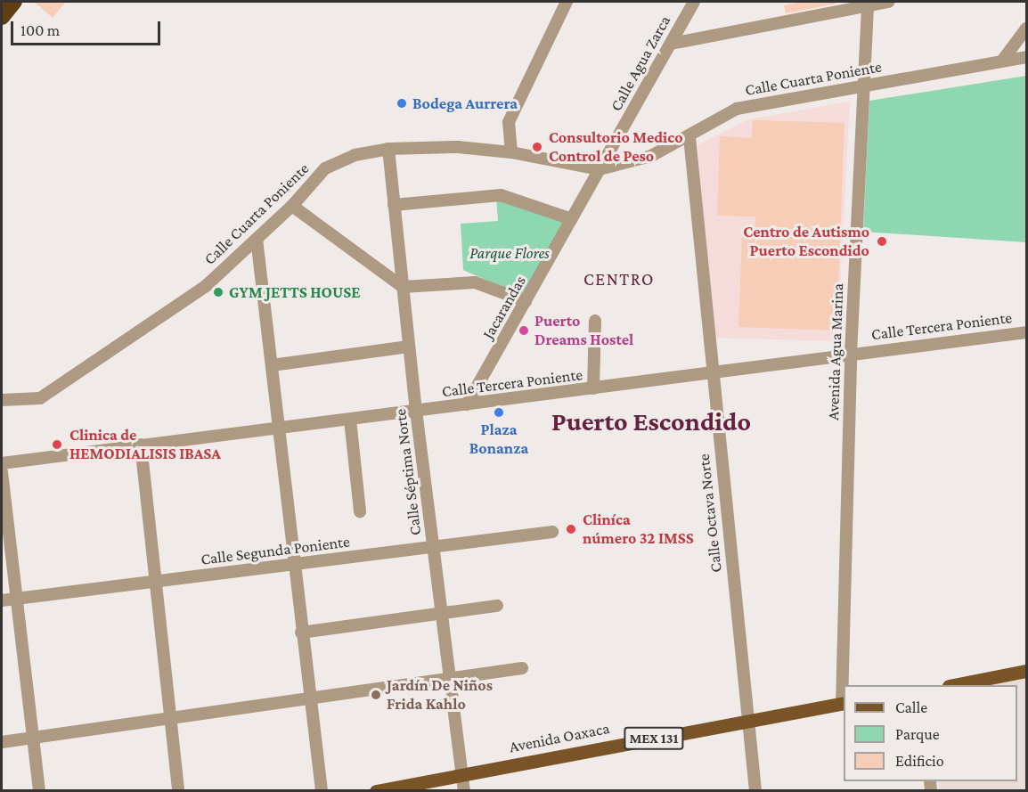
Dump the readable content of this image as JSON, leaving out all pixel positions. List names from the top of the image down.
{
  "streets": {
    "main road": ["Avenida Oaxaca", "MEX 131"],
    "street": [
      "Calle Agua Zarca",
      "Calle Cuarta Poniente",
      "Jacarandas",
      "Calle Tercera Poniente",
      "Avenida Agua Marina",
      "Calle Séptima Norte",
      "Calle Octava Norte",
      "Calle Segunda Poniente"
    ]
  },
  "crossings": [
    ["Calle Agua Zarca", "Calle Cuarta Poniente"],
    ["Calle Agua Zarca", "Jacarandas"],
    ["Calle Cuarta Poniente", "Jacarandas"],
    ["Calle Cuarta Poniente", "Avenida Agua Marina"],
    ["Calle Cuarta Poniente", "Calle Séptima Norte"],
    ["Calle Cuarta Poniente", "Calle Octava Norte"],
    ["Jacarandas", "Calle Tercera Poniente"],
    ["Calle Tercera Poniente", "Avenida Agua Marina"],
    ["Calle Tercera Poniente", "Calle Séptima Norte"],
    ["Calle Tercera Poniente", "Calle Octava Norte"],
    ["Calle Séptima Norte", "Calle Segunda Poniente"],
    ["Calle Séptima Norte", "Avenida Oaxaca"],
    ["Calle Octava Norte", "Avenida Oaxaca"]
  ],
  "districts": ["CENTRO", "Puerto Escondido"],
  "parks": ["Parque Flores"],
  "places": [
    "Bodega Aurrera",
    "Consultorio Medico Control de Peso",
    "Centro de Autismo Puerto Escondido",
    "GYM JETTS HOUSE",
    "Puerto Dreams Hostel",
    "Plaza Bonanza",
    "Clinica de HEMODIALISIS IBASA",
    "Cliníca número 32 IMSS",
    "Jardín De Niños Frida Kahlo"
  ],
  "legend": ["Calle", "Parque", "Edificio"],
  "scale_bar": "100 m"
}
